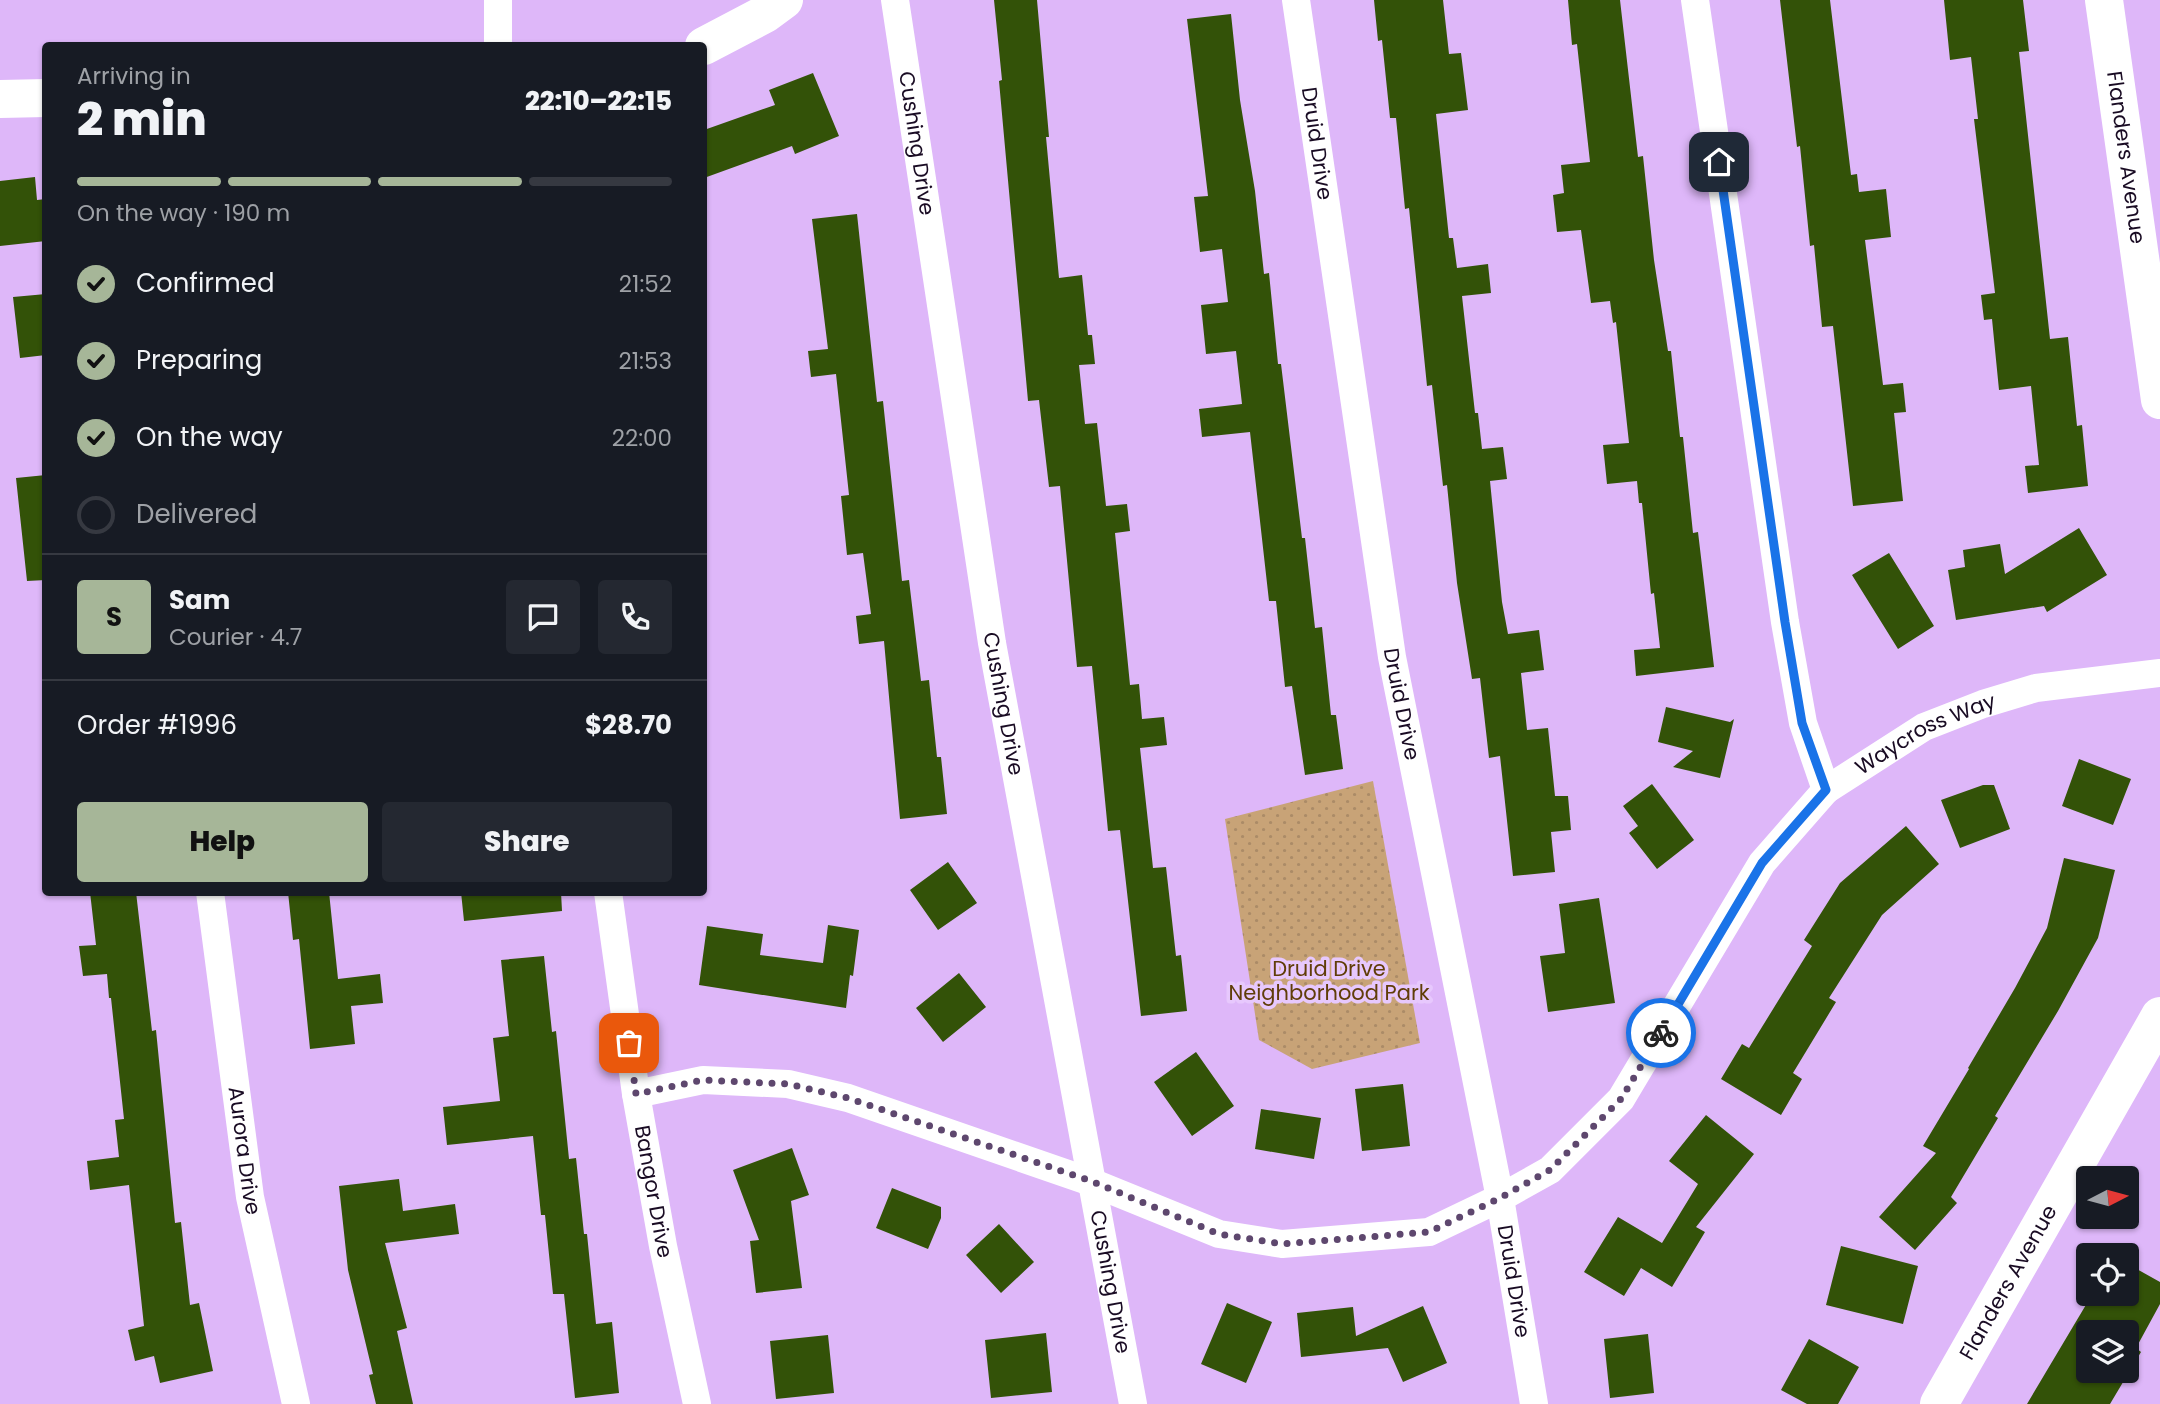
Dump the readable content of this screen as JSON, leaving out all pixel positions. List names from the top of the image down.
{
  "streets": {
    "street": [
      "Cushing Drive",
      "Druid Drive",
      "Flanders Avenue",
      "Waycross Way",
      "Aurora Drive",
      "Bangor Drive"
    ]
  },
  "crossings": [
    ["Cushing Drive", "Waycross Way"],
    ["Druid Drive", "Waycross Way"],
    ["Waycross Way", "Bangor Drive"]
  ],
  "parks": ["Druid Drive Neighborhood Park"],
  "north": "right",
  "page": {
    "heading": ["2 min", "Arriving in", "22:10–22:15"],
    "panel": [
      "Sam",
      "Courier · 4.7",
      "Order #1996",
      "$28.70"
    ],
    "bar": "On the way · 190 m",
    "list": [
      ["Confirmed", "21:52"],
      ["Preparing", "21:53"],
      ["On the way", "22:00"],
      "Delivered"
    ],
    "round": "S",
    "buttons": ["Help", "Share"]
  }
}
